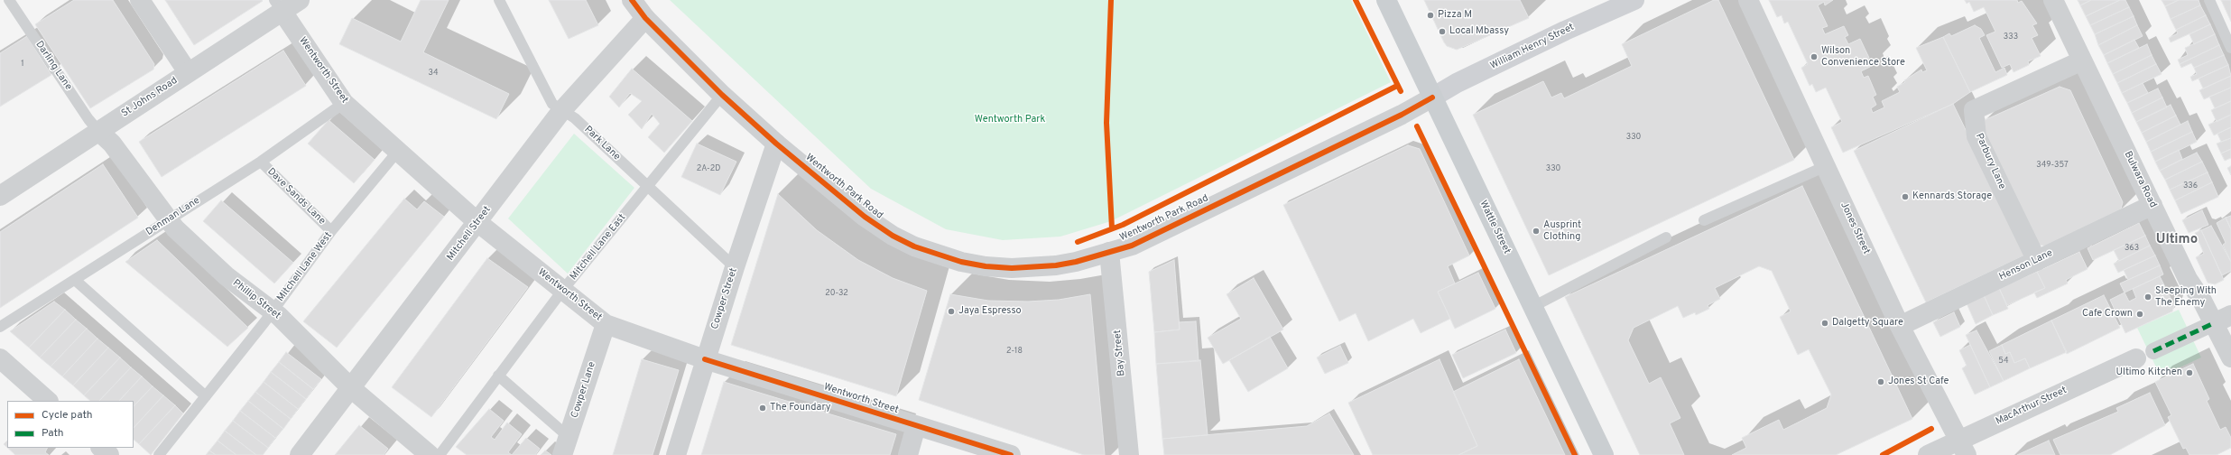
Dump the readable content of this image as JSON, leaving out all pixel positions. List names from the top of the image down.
{
  "streets": {
    "main road": ["William Henry Street", "Wattle Street"],
    "street": [
      "Wentworth Street",
      "St Johns Road",
      "Parbury Lane",
      "Bulwara Road",
      "Wentworth Park Road",
      "Jones Street",
      "Mitchell Street",
      "Henson Lane",
      "Cowper Street",
      "Phillip Street",
      "Bay Street",
      "Cowper Lane",
      "MacArthur Street"
    ],
    "lane": [
      "Darling Lane",
      "Park Lane",
      "Dave Sands Lane",
      "Denman Lane",
      "Mitchell Lane East",
      "Mitchell Lane West"
    ]
  },
  "crossings": [
    ["William Henry Street", "Wentworth Park Road"],
    ["William Henry Street", "Wattle Street"],
    ["Darling Lane", "St Johns Road"],
    ["Darling Lane", "Phillip Street"],
    ["Wentworth Street", "St Johns Road"],
    ["Wentworth Street", "Denman Lane"],
    ["Wentworth Street", "Mitchell Street"],
    ["Wentworth Street", "Mitchell Lane East"],
    ["Wentworth Street", "Mitchell Lane West"],
    ["Wentworth Street", "Cowper Street"],
    ["Wentworth Street", "Cowper Lane"],
    ["St Johns Road", "Phillip Street"],
    ["Park Lane", "Mitchell Street"],
    ["Park Lane", "Mitchell Lane East"],
    ["Park Lane", "Cowper Street"],
    ["Parbury Lane", "Bulwara Road"],
    ["Parbury Lane", "Henson Lane"],
    ["Bulwara Road", "Henson Lane"],
    ["Bulwara Road", "MacArthur Street"],
    ["Wentworth Park Road", "Wattle Street"],
    ["Wentworth Park Road", "Mitchell Street"],
    ["Wentworth Park Road", "Mitchell Lane East"],
    ["Wentworth Park Road", "Cowper Street"],
    ["Wentworth Park Road", "Bay Street"],
    ["Dave Sands Lane", "Denman Lane"],
    ["Dave Sands Lane", "Mitchell Lane West"],
    ["Denman Lane", "Phillip Street"],
    ["Jones Street", "Henson Lane"],
    ["Jones Street", "MacArthur Street"],
    ["Mitchell Street", "Phillip Street"],
    ["Mitchell Lane West", "Phillip Street"]
  ],
  "districts": ["Ultimo"],
  "parks": ["Wentworth Park"],
  "places": [
    "Pizza M",
    "Local Mbassy",
    "Wilson Convenience Store",
    "Kennards Storage",
    "Ausprint Clothing",
    "Sleeping With The Enemy",
    "Jaya Espresso",
    "Cafe Crown",
    "Dalgetty Square",
    "Ultimo Kitchen",
    "Jones St Cafe",
    "The Foundary"
  ],
  "house_numbers": [
    "333",
    "1",
    "34",
    "330",
    "349-357",
    "2A-2D",
    "330",
    "336",
    "363",
    "20-32",
    "2-18",
    "54"
  ],
  "legend": ["Cycle path", "Path"]
}
